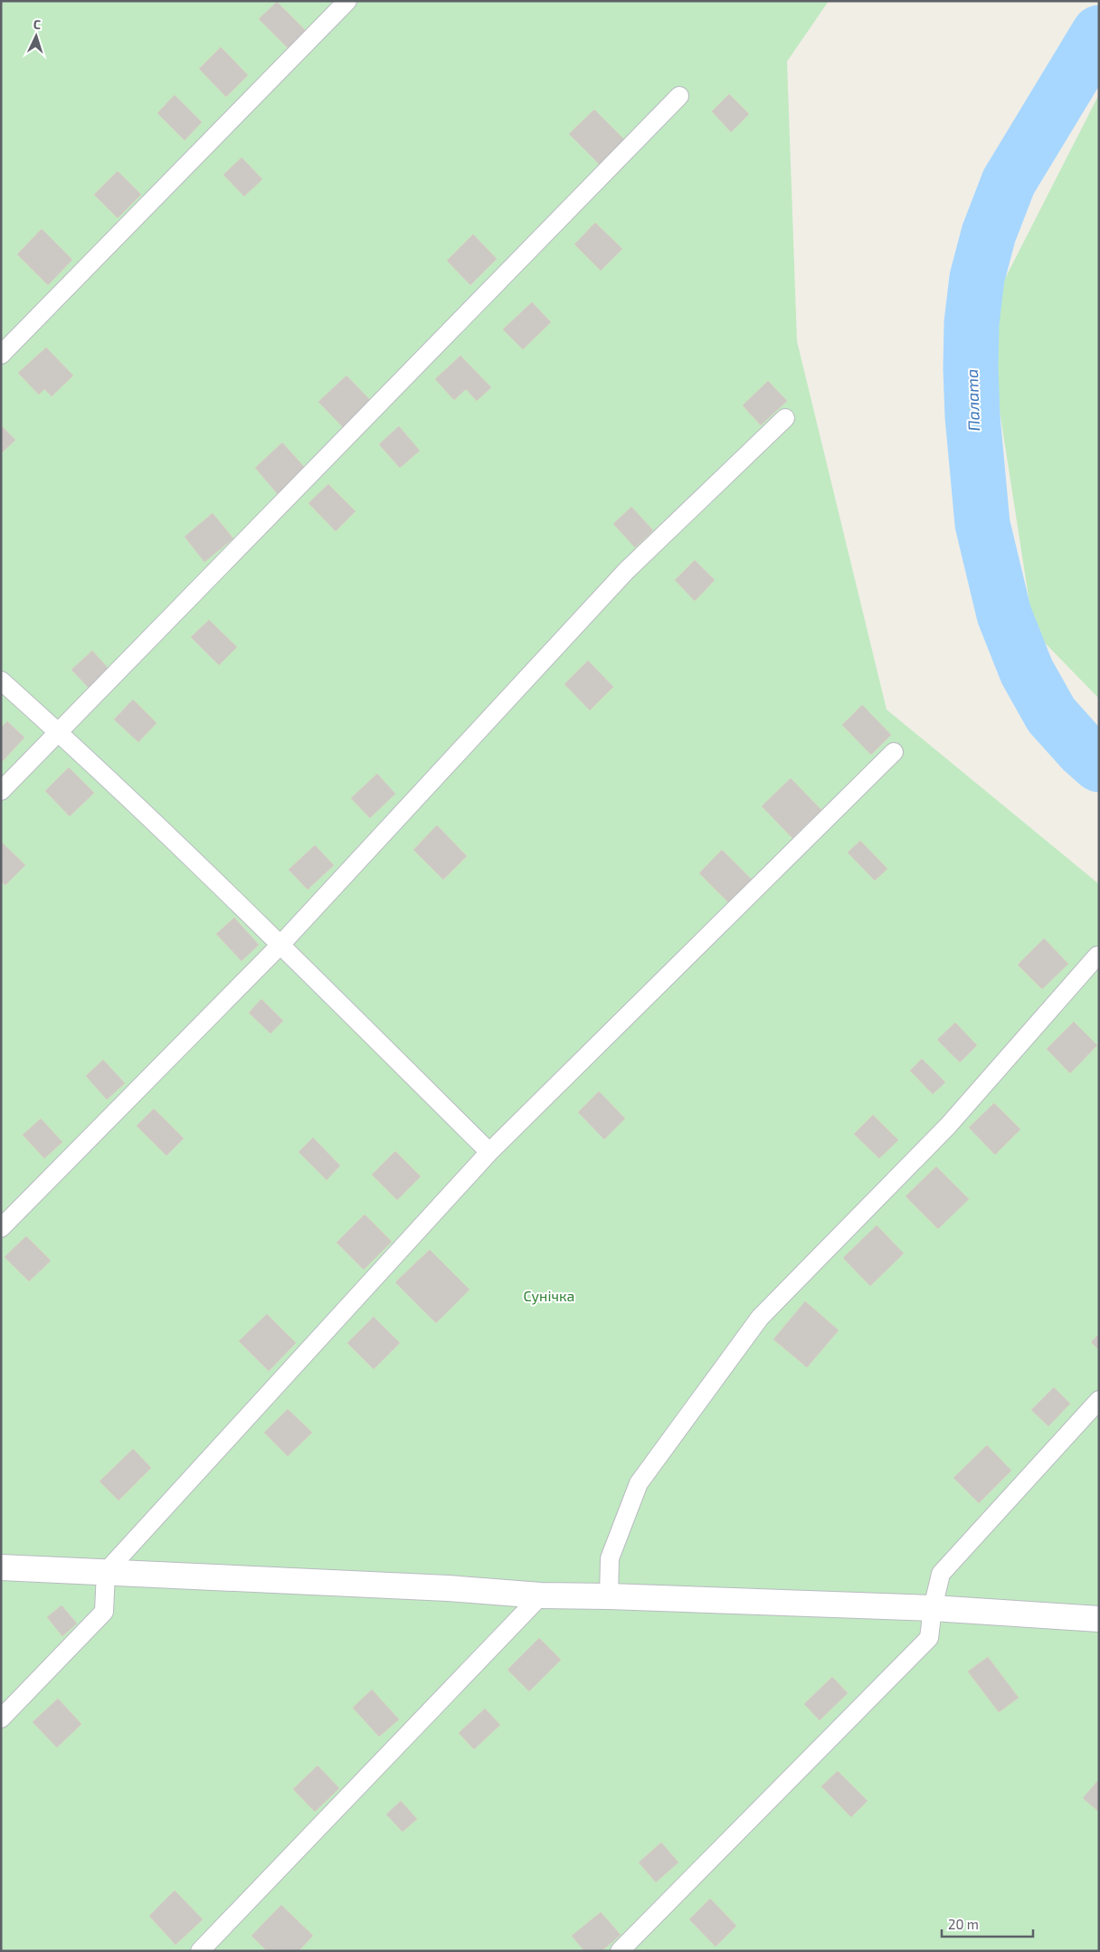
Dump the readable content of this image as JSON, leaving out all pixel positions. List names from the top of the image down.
{
  "water": ["Палата"],
  "parks": ["Сунічка"],
  "scale_bar": "20 m",
  "north": "top"
}
